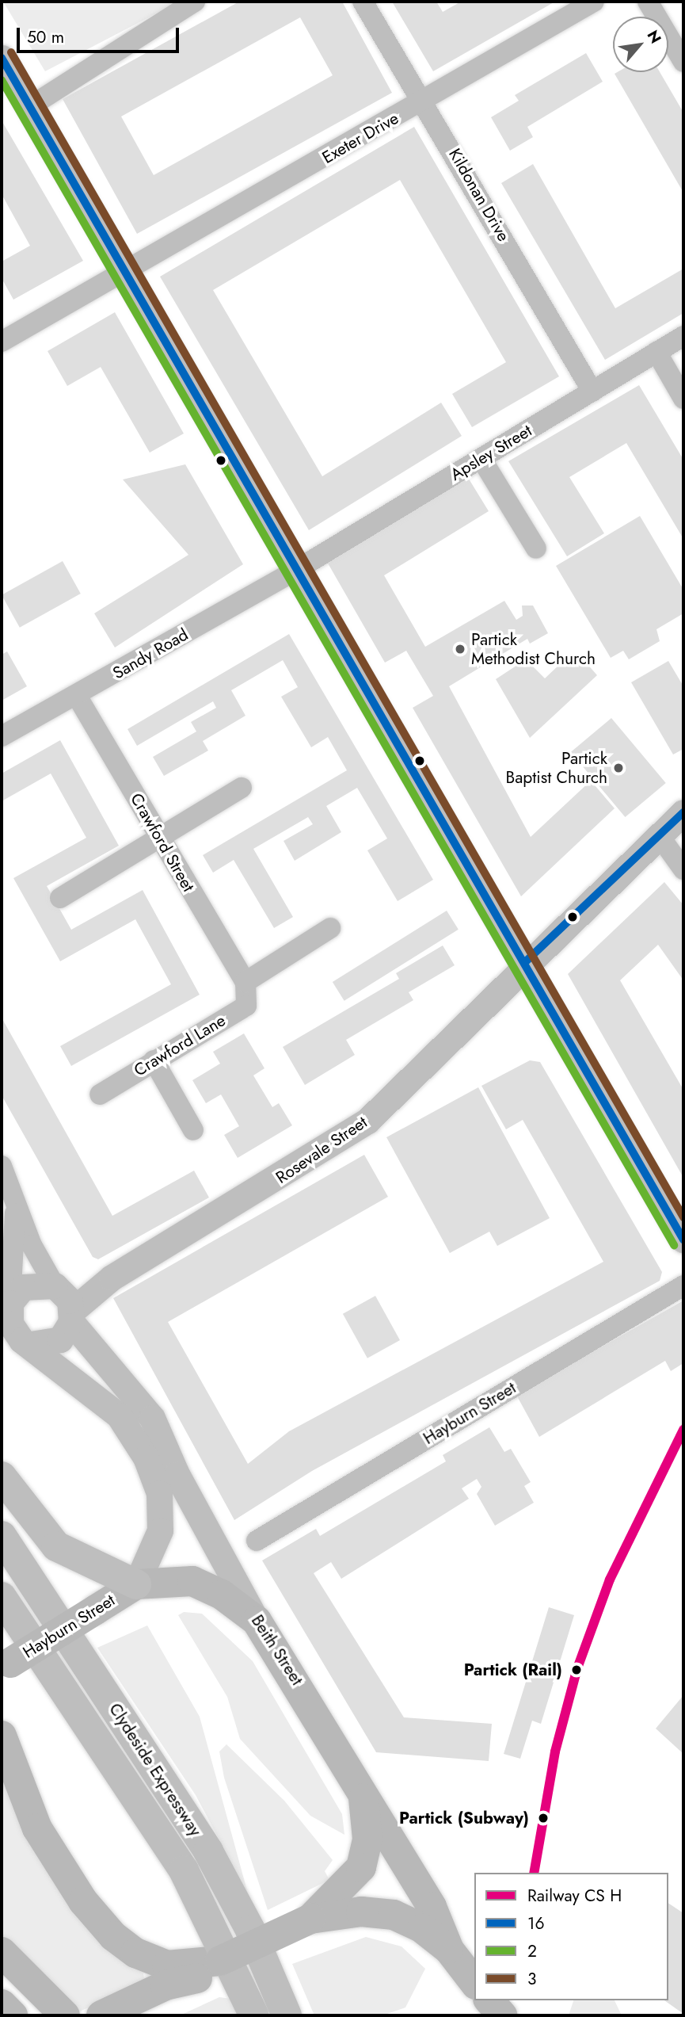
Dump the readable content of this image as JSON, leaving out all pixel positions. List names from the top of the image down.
{
  "streets": {
    "main road": ["Hayburn Street", "Beith Street", "Clydeside Expressway"],
    "street": [
      "Exeter Drive",
      "Kildonan Drive",
      "Apsley Street",
      "Sandy Road",
      "Crawford Street",
      "Crawford Lane",
      "Rosevale Street"
    ]
  },
  "crossings": [
    ["Exeter Drive", "Kildonan Drive"],
    ["Kildonan Drive", "Apsley Street"],
    ["Apsley Street", "Sandy Road"],
    ["Sandy Road", "Crawford Street"],
    ["Crawford Street", "Crawford Lane"],
    ["Rosevale Street", "Beith Street"],
    ["Hayburn Street", "Beith Street"]
  ],
  "places": [
    "Partick Methodist Church",
    "Partick Baptist Church",
    "Partick (Rail)",
    "Partick (Subway)"
  ],
  "lines": ["transit line 3", "transit line 16", "transit line 2"],
  "legend": [
    "Railway CS H",
    "16",
    "2",
    "3"
  ],
  "scale_bar": "50 m",
  "north": "top right"
}
